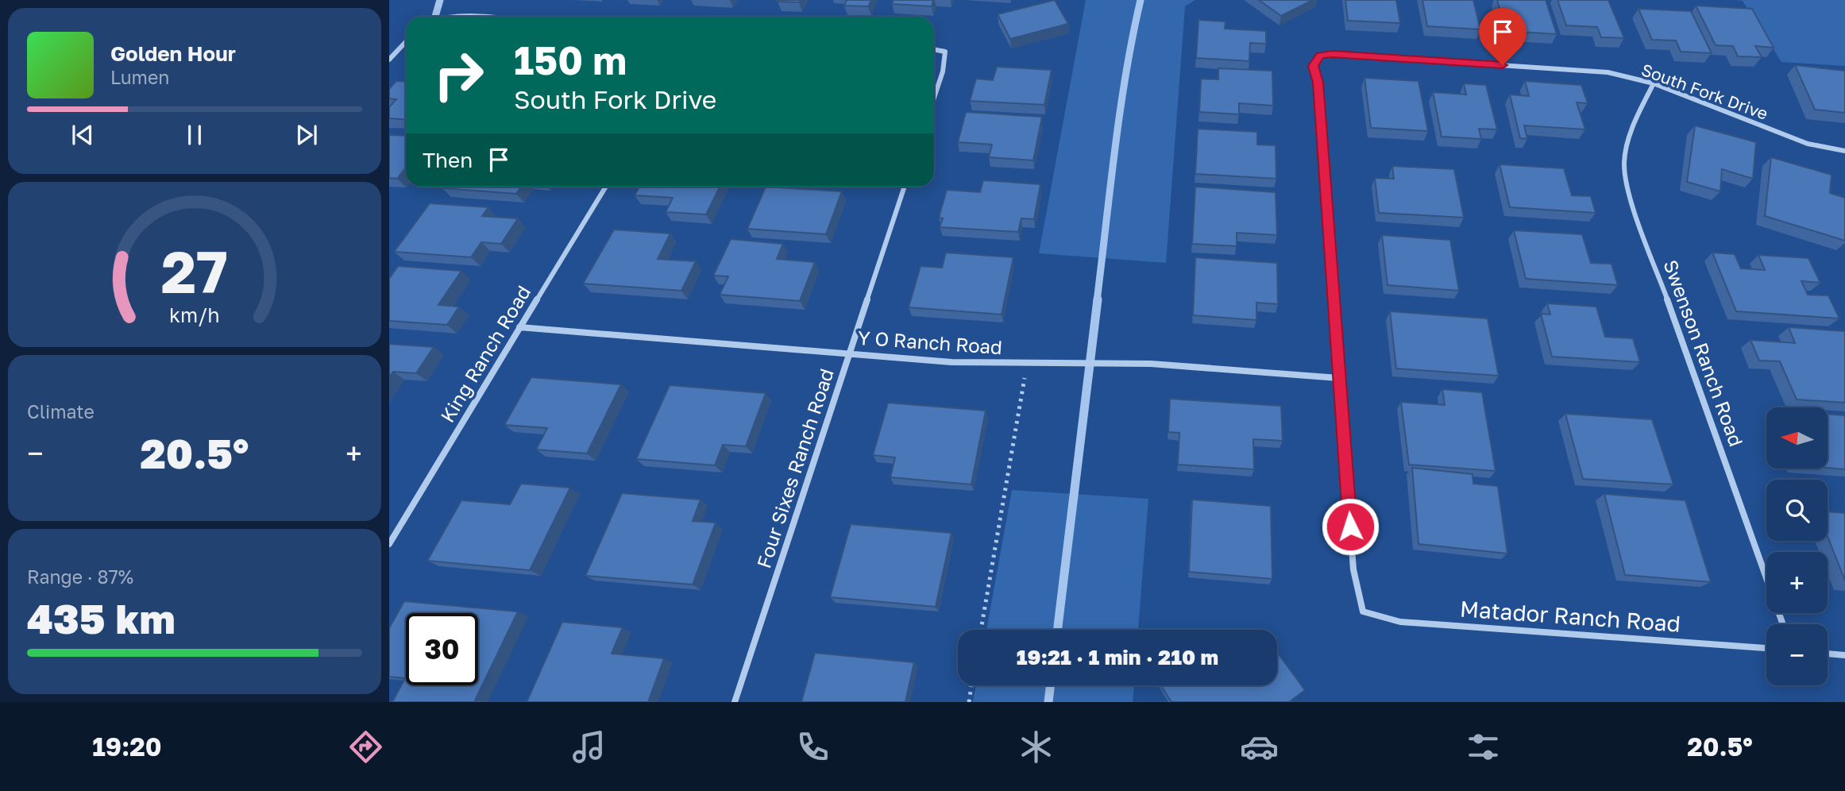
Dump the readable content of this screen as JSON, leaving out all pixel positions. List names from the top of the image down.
{
  "streets": {
    "street": [
      "South Fork Drive",
      "Y O Ranch Road",
      "Swenson Ranch Road",
      "King Ranch Road",
      "Four Sixes Ranch Road",
      "Matador Ranch Road"
    ]
  },
  "crossings": [
    ["South Fork Drive", "Y O Ranch Road"],
    ["South Fork Drive", "Swenson Ranch Road"],
    ["South Fork Drive", "Matador Ranch Road"],
    ["Y O Ranch Road", "King Ranch Road"],
    ["Y O Ranch Road", "Four Sixes Ranch Road"],
    ["Y O Ranch Road", "Matador Ranch Road"]
  ],
  "north": "left",
  "page": {
    "turn": ["150 m", "South Fork Drive"],
    "song": ["Golden Hour", "Lumen"],
    "then": "Then",
    "tile": [
      "Climate",
      ["Range · 87%", "435 km"]
    ],
    "map_buttons": ["+", "−"],
    "heat": ["−", "20.5°", "+"],
    "limit": "30",
    "trip": "19:21 · 1 min · 210 m",
    "tabs": ["19:20", "20.5°"],
    "gauge": ["27", "km/h"]
  }
}
